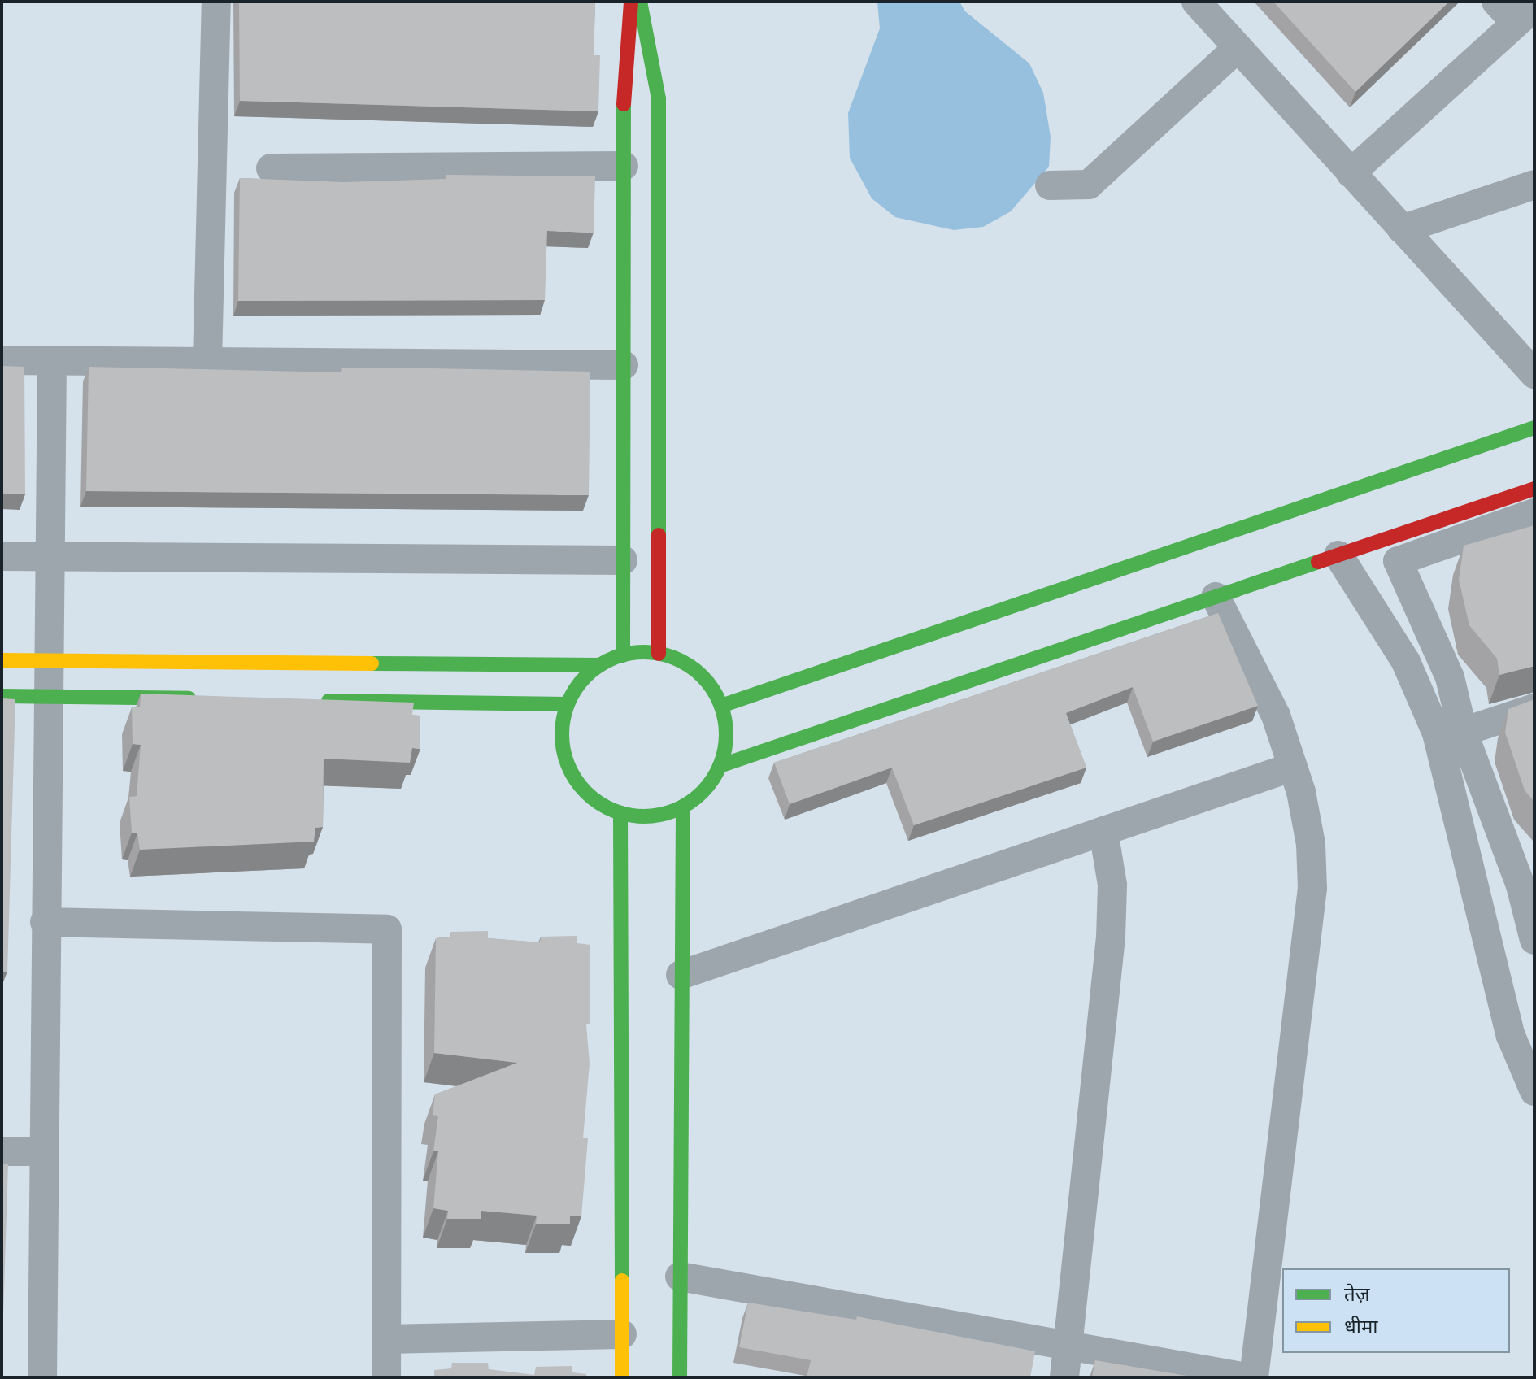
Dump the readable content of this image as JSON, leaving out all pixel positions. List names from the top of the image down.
{
  "legend": ["तेज़", "धीमा"]
}
